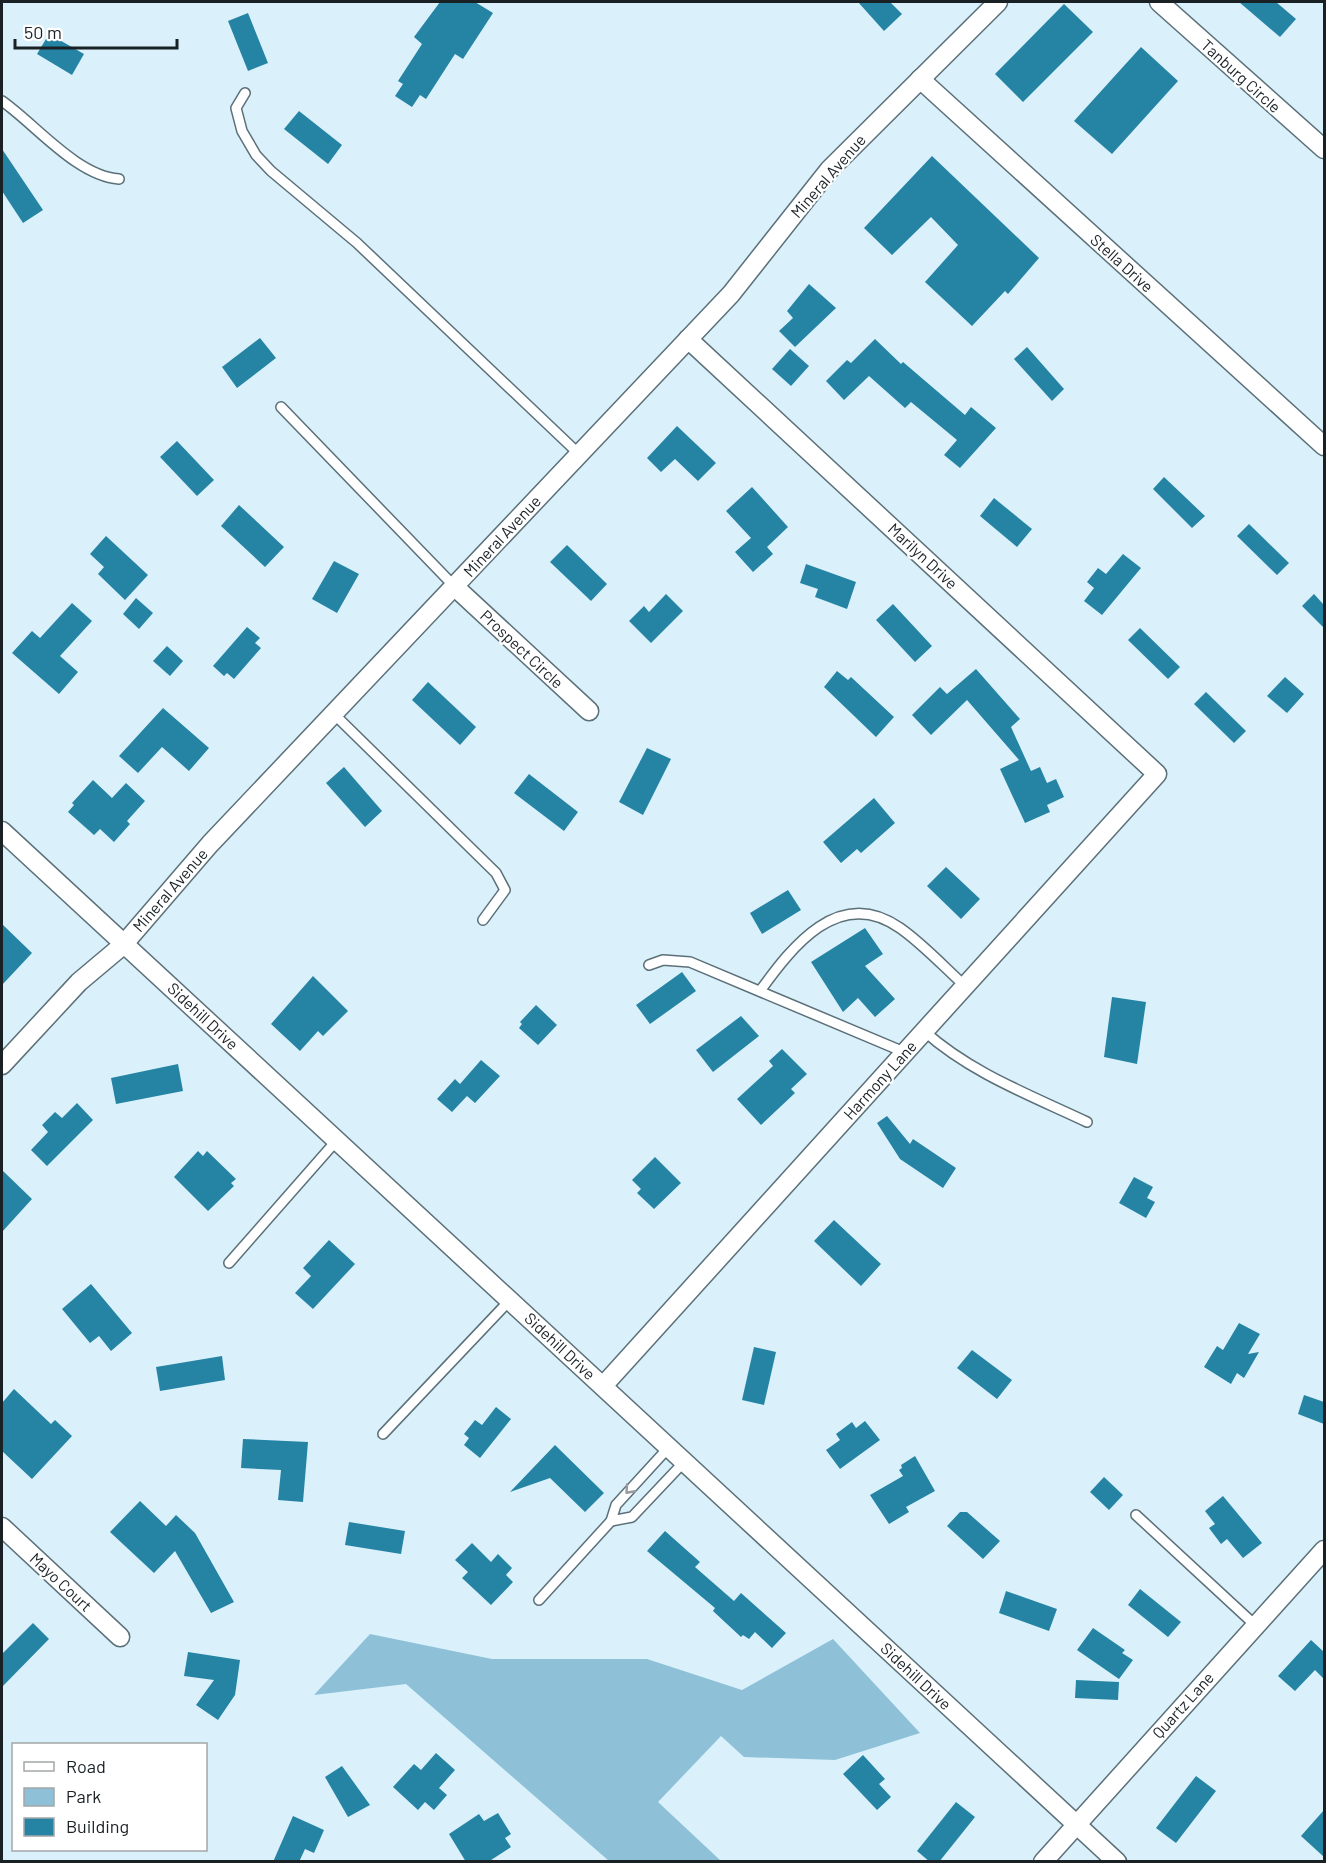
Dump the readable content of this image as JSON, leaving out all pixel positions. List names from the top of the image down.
{
  "streets": {
    "street": [
      "Tanburg Circle",
      "Mineral Avenue",
      "Stella Drive",
      "Marilyn Drive",
      "Prospect Circle",
      "Sidehill Drive",
      "Harmony Lane",
      "Mayo Court",
      "Quartz Lane"
    ]
  },
  "crossings": [
    ["Mineral Avenue", "Stella Drive"],
    ["Mineral Avenue", "Marilyn Drive"],
    ["Mineral Avenue", "Prospect Circle"],
    ["Mineral Avenue", "Sidehill Drive"],
    ["Marilyn Drive", "Harmony Lane"],
    ["Sidehill Drive", "Harmony Lane"],
    ["Sidehill Drive", "Quartz Lane"]
  ],
  "legend": ["Road", "Park", "Building"],
  "scale_bar": "50 m"
}
